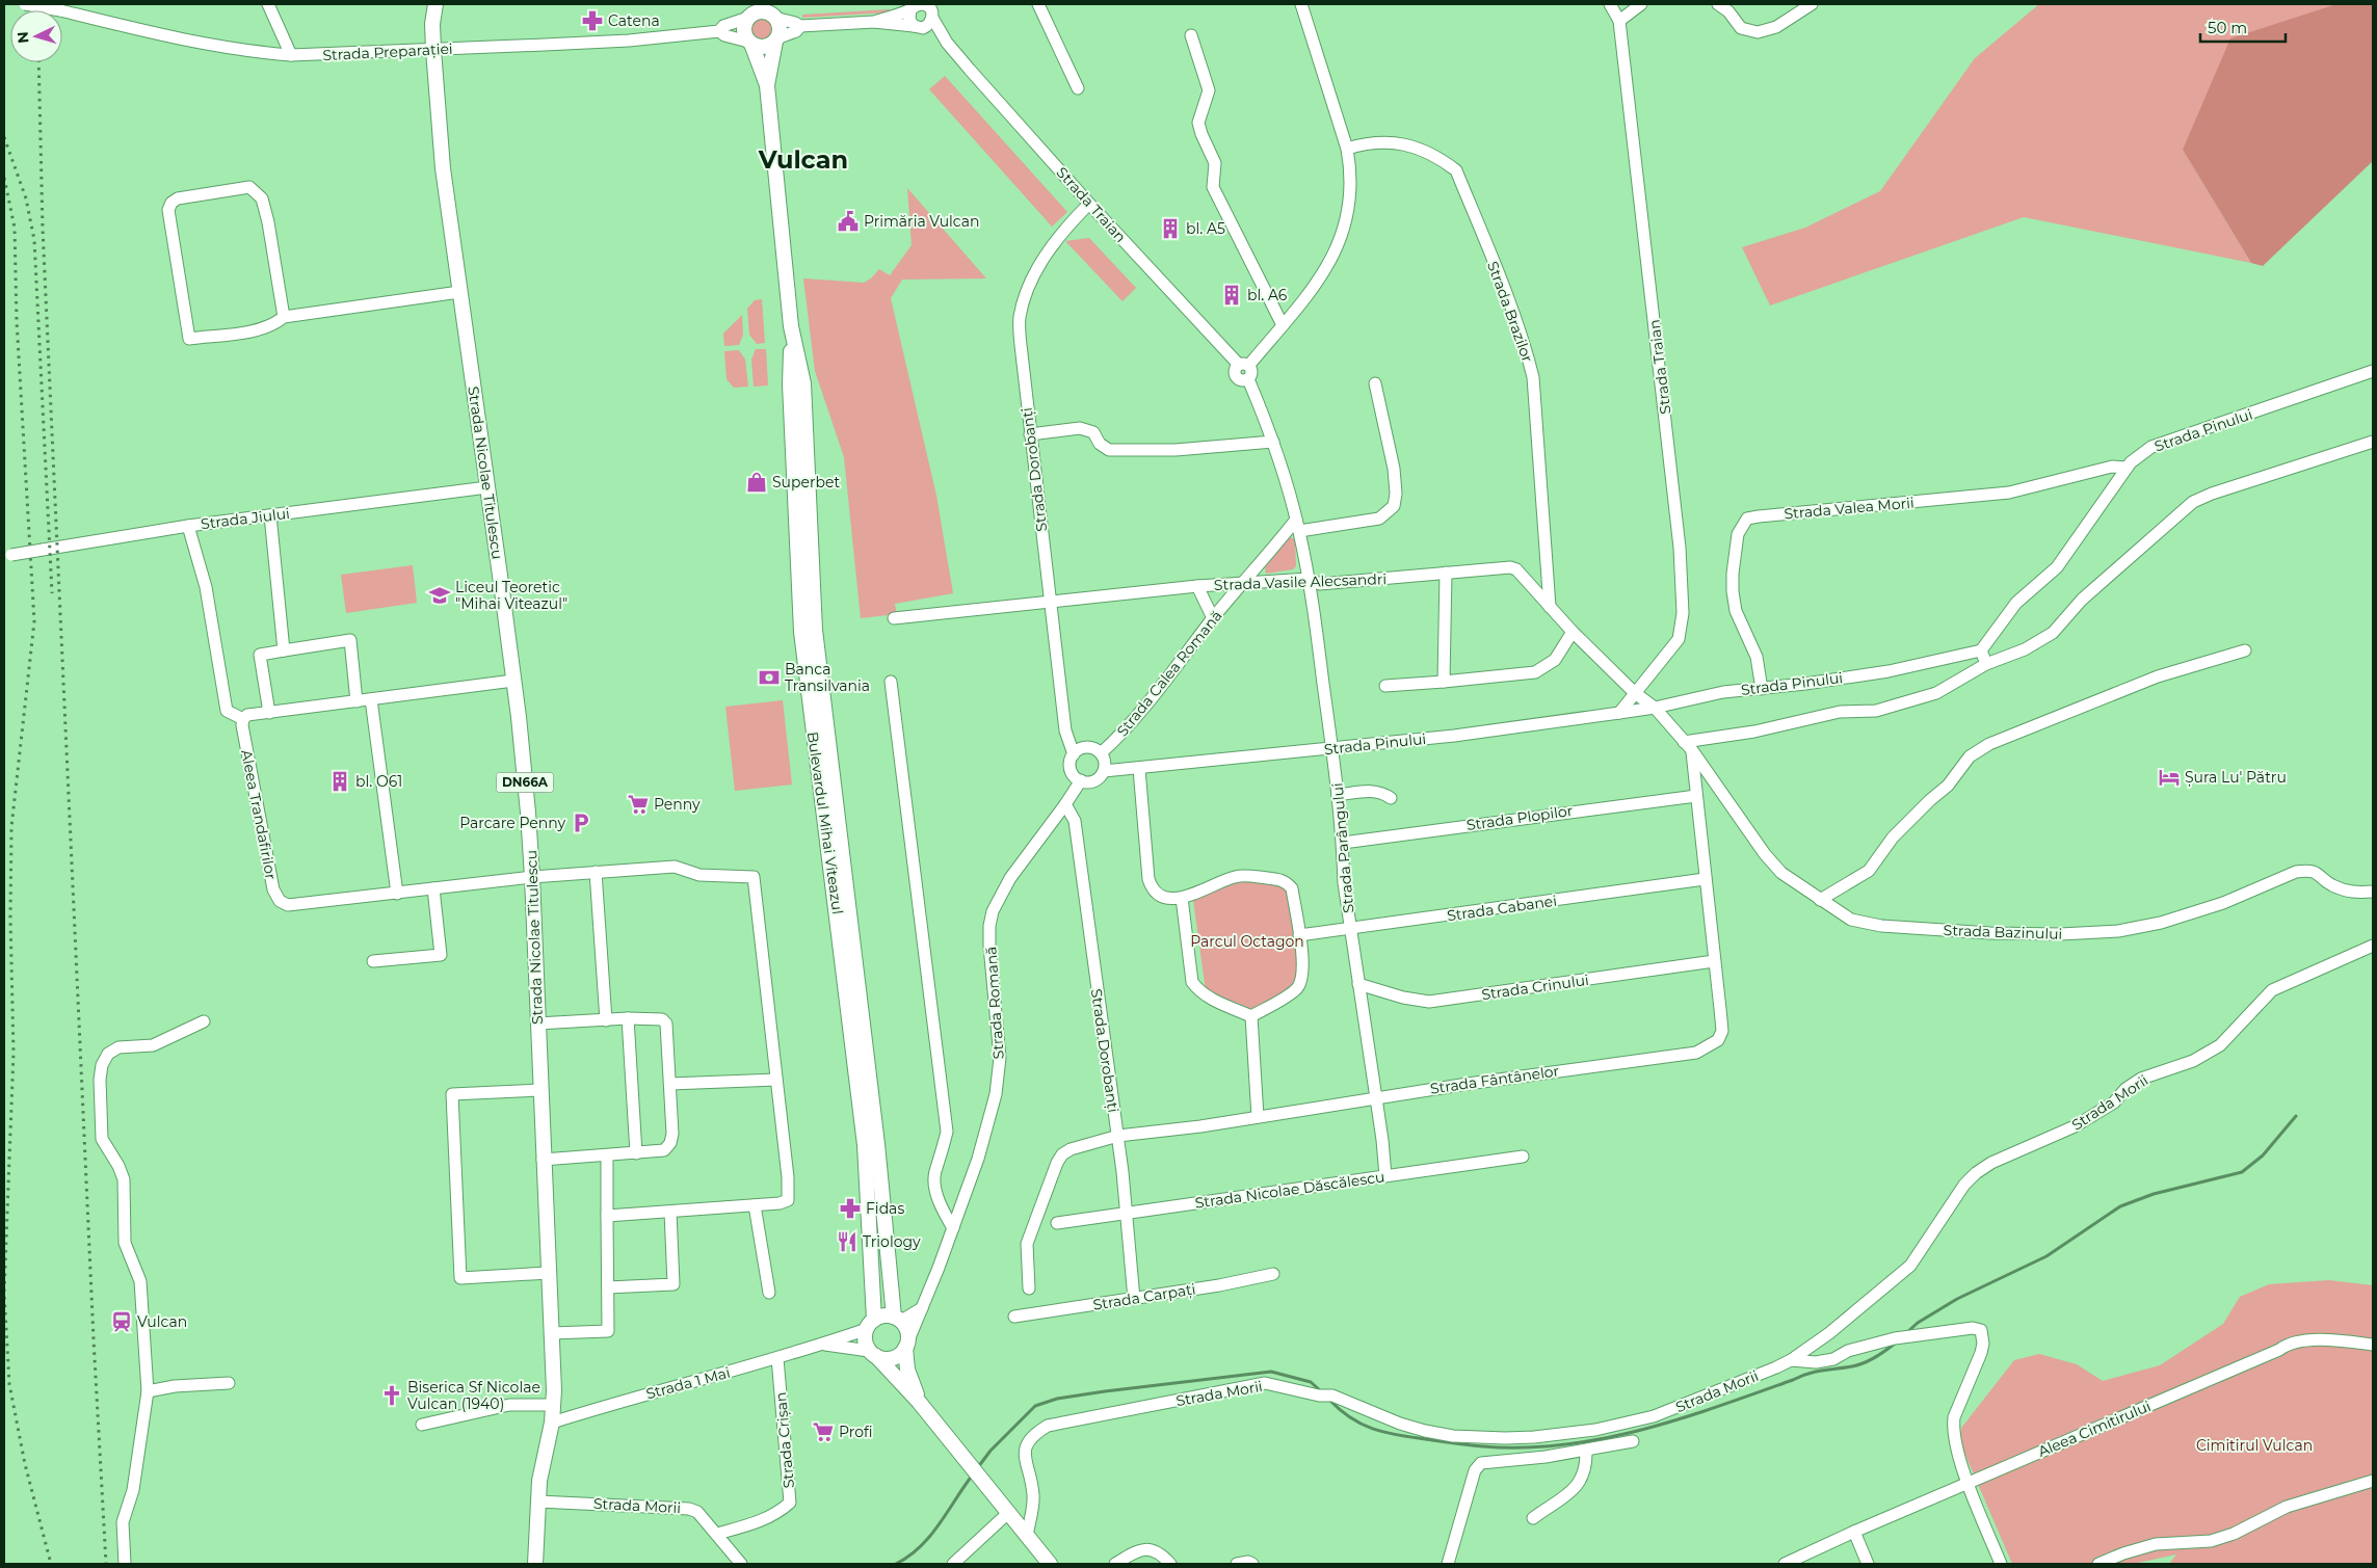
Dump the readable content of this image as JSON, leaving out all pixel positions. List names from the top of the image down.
{
  "streets": {
    "main road": ["Strada Nicolae Titulescu", "DN66A", "Bulevardul Mihai Viteazul"],
    "street": [
      "Strada Preparației",
      "Strada Traian",
      "Strada Brazilor",
      "Strada Pinului",
      "Strada Dorobanți",
      "Strada Valea Morii",
      "Strada Jiului",
      "Strada Vasile Alecsandri",
      "Strada Calea Romană",
      "Aleea Trandafirilor",
      "Strada Plopilor",
      "Strada Parângului",
      "Strada Cabanei",
      "Strada Bazinului",
      "Strada Crinului",
      "Strada Romană",
      "Strada Fântânelor",
      "Strada Morii",
      "Strada Nicolae Dăscălescu",
      "Strada Carpați",
      "Strada 1 Mai",
      "Aleea Cimitirului",
      "Strada Crișan"
    ]
  },
  "crossings": [
    ["Strada Preparației", "Strada Traian"],
    ["Strada Preparației", "Strada Nicolae Titulescu"],
    ["Strada Preparației", "Bulevardul Mihai Viteazul"],
    ["Strada Traian", "Strada Pinului"],
    ["Strada Traian", "Strada Dorobanți"],
    ["Strada Traian", "Strada Vasile Alecsandri"],
    ["Strada Traian", "Bulevardul Mihai Viteazul"],
    ["Strada Brazilor", "Strada Vasile Alecsandri"],
    ["Strada Pinului", "Strada Dorobanți"],
    ["Strada Pinului", "Strada Valea Morii"],
    ["Strada Pinului", "Strada Vasile Alecsandri"],
    ["Strada Pinului", "Strada Calea Romană"],
    ["Strada Pinului", "Strada Parângului"],
    ["Strada Pinului", "Strada Romană"],
    ["Strada Dorobanți", "Strada Vasile Alecsandri"],
    ["Strada Dorobanți", "Strada Calea Romană"],
    ["Strada Dorobanți", "Strada Romană"],
    ["Strada Dorobanți", "Strada Fântânelor"],
    ["Strada Dorobanți", "Strada Nicolae Dăscălescu"],
    ["Strada Dorobanți", "Strada Carpați"],
    ["Strada Nicolae Titulescu", "Strada Jiului"],
    ["Strada Nicolae Titulescu", "Strada Morii"],
    ["Strada Nicolae Titulescu", "Strada 1 Mai"],
    ["Strada Vasile Alecsandri", "Strada Calea Romană"],
    ["Strada Vasile Alecsandri", "Strada Parângului"],
    ["Strada Vasile Alecsandri", "Strada Bazinului"],
    ["Strada Vasile Alecsandri", "Strada Fântânelor"],
    ["Strada Calea Romană", "Strada Parângului"],
    ["Strada Calea Romană", "Strada Romană"],
    ["Strada Plopilor", "Strada Parângului"],
    ["Strada Plopilor", "Strada Fântânelor"],
    ["Bulevardul Mihai Viteazul", "Strada Romană"],
    ["Bulevardul Mihai Viteazul", "Strada 1 Mai"],
    ["Strada Parângului", "Strada Cabanei"],
    ["Strada Parângului", "Strada Crinului"],
    ["Strada Parângului", "Strada Fântânelor"],
    ["Strada Parângului", "Strada Nicolae Dăscălescu"],
    ["Strada Cabanei", "Strada Fântânelor"],
    ["Strada Bazinului", "Strada Fântânelor"],
    ["Strada Crinului", "Strada Fântânelor"],
    ["Strada Romană", "Strada 1 Mai"],
    ["Strada Morii", "Strada Crișan"],
    ["Strada 1 Mai", "Strada Crișan"]
  ],
  "districts": ["Vulcan"],
  "parks": ["Parcul Octagon", "Cimitirul Vulcan"],
  "places": {
    "pharmacy": ["Catena", "Fidas"],
    "public building": ["Primăria Vulcan"],
    "building": ["bl. A5", "bl. A6", "bl. O61"],
    "shop": ["Superbet"],
    "school or university": ["Liceul Teoretic \"Mihai Viteazul\""],
    "bank": ["Banca Transilvania"],
    "hotel": ["Șura Lu' Pătru"],
    "supermarket": ["Penny", "Profi"],
    "parking": ["Parcare Penny"],
    "restaurant": ["Triology"],
    "station": ["Vulcan"],
    "church": ["Biserica Sf Nicolae Vulcan (1940)"]
  },
  "scale_bar": "50 m",
  "north": "left"
}
